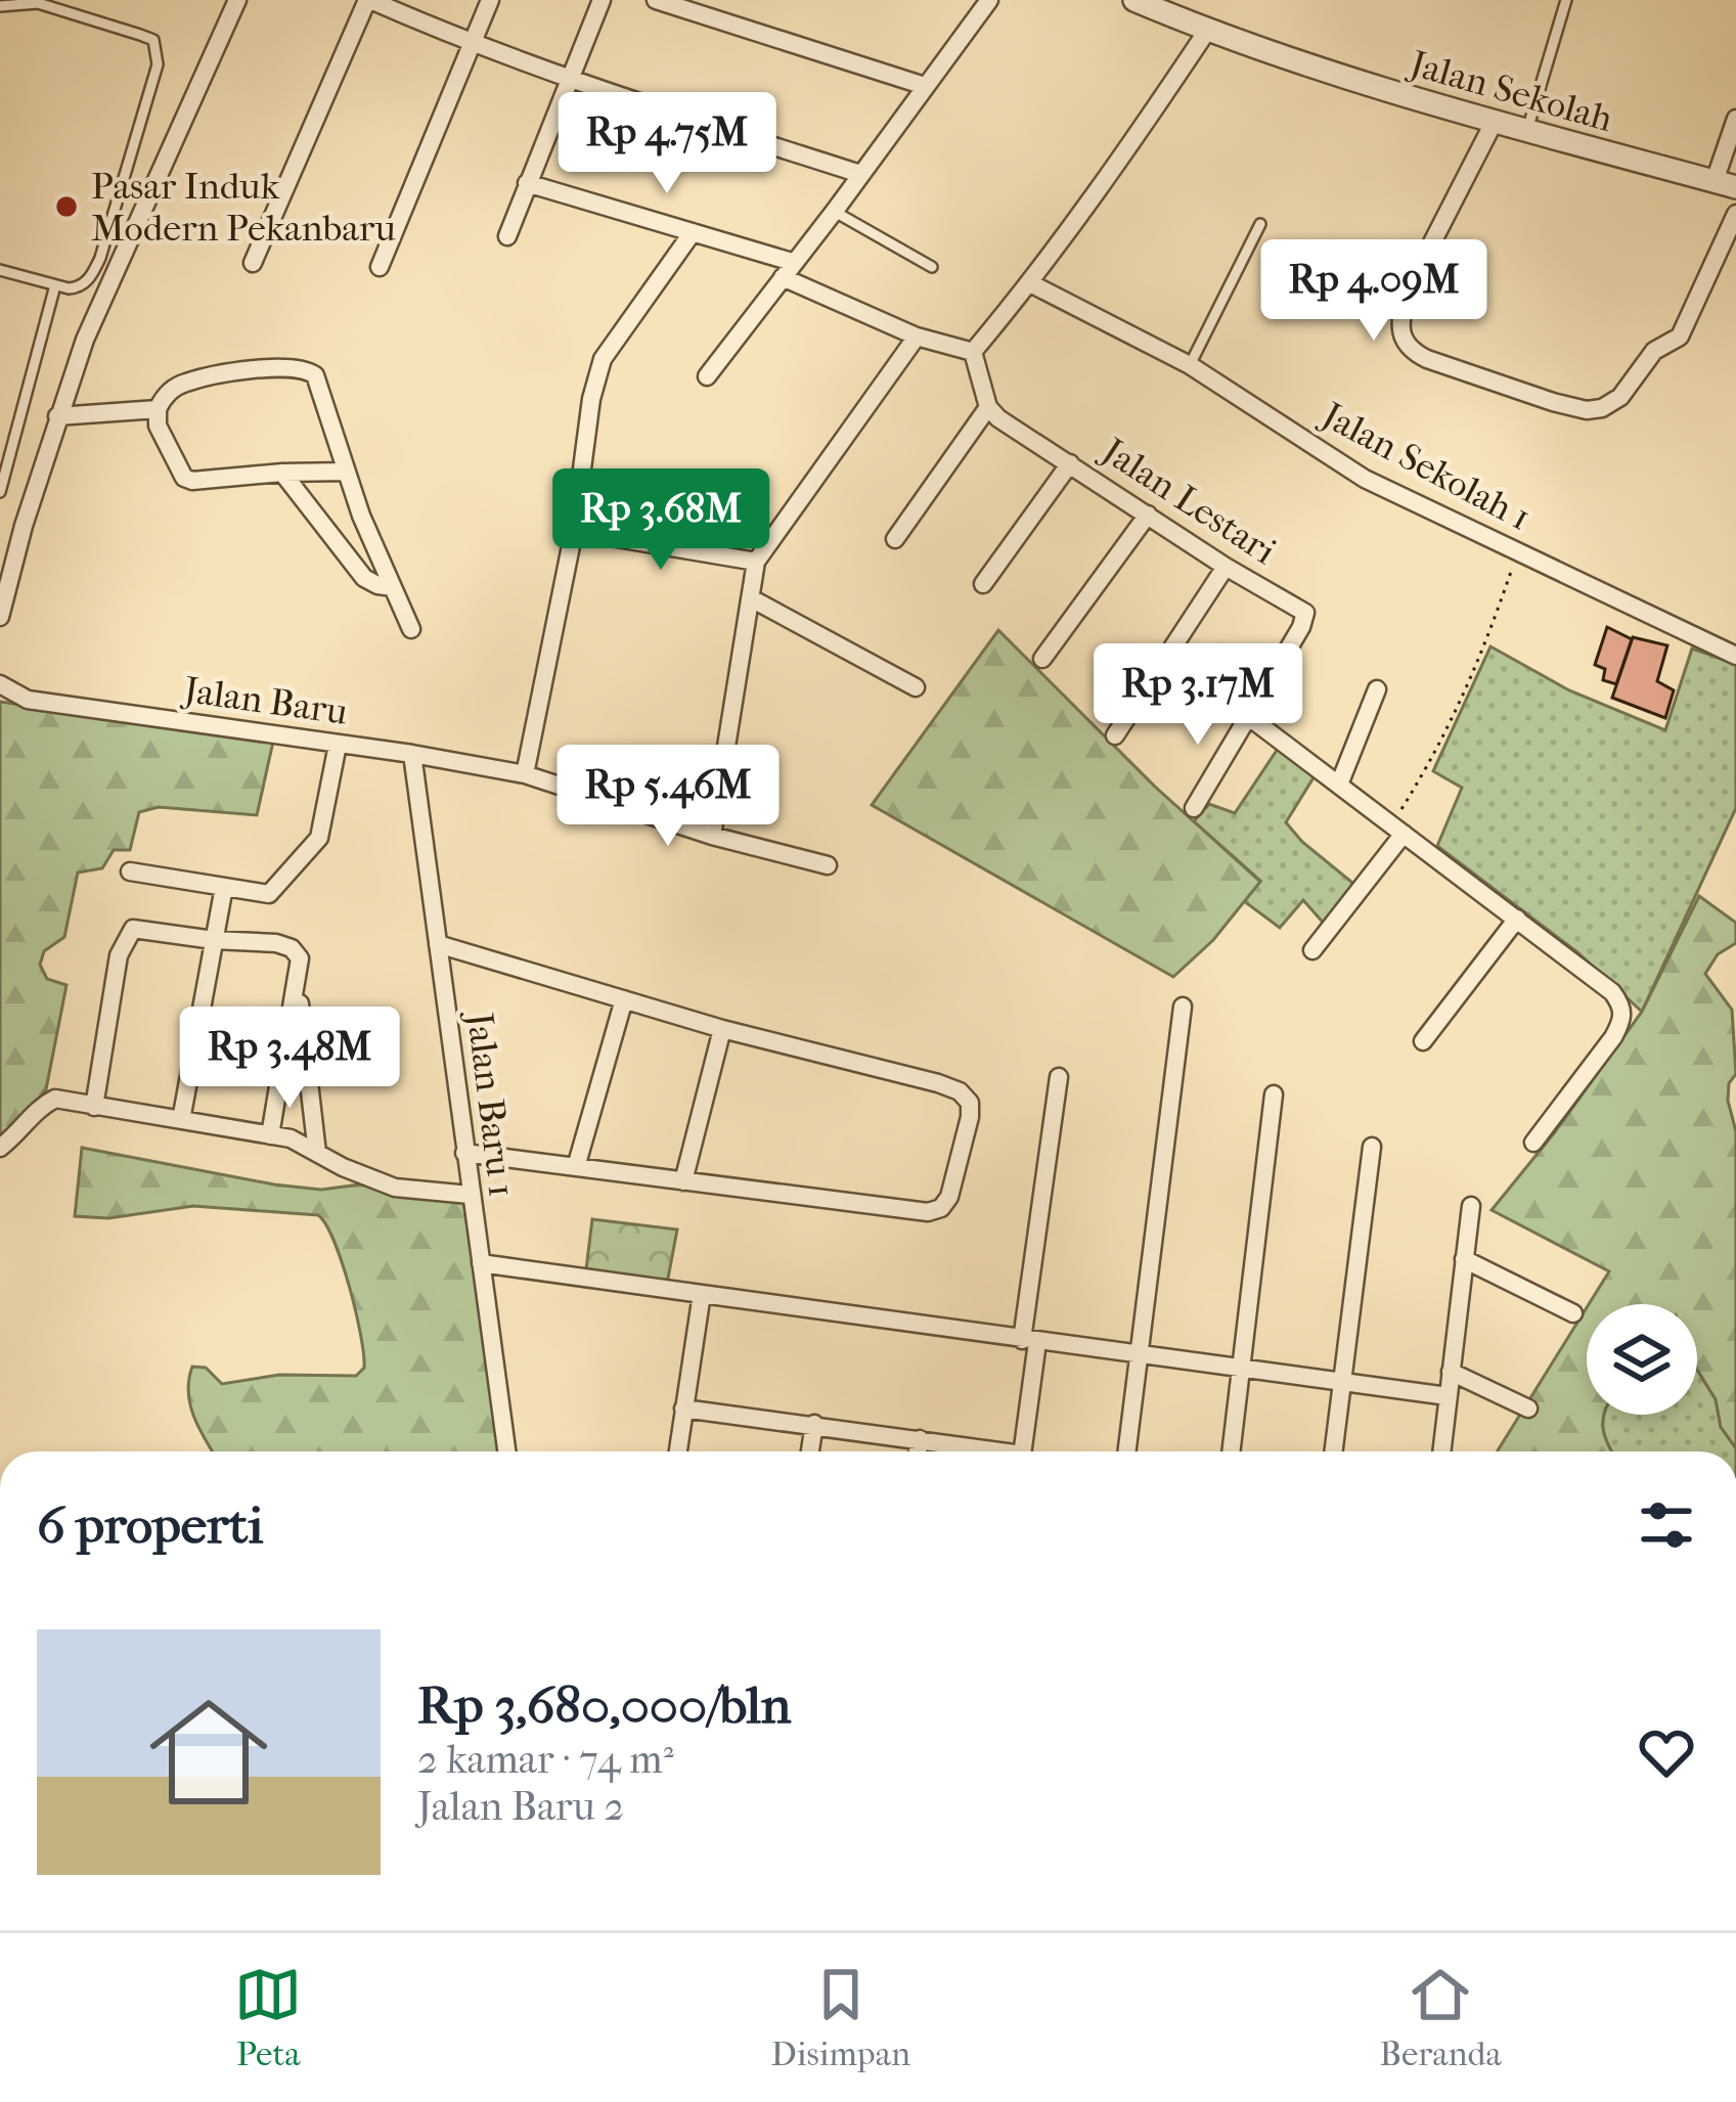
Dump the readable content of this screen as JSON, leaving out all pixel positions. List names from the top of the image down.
{
  "streets": {
    "street": [
      "Jalan Sekolah",
      "Jalan Sekolah 1",
      "Jalan Lestari",
      "Jalan Baru",
      "Jalan Baru 1"
    ]
  },
  "crossings": [
    ["Jalan Baru", "Jalan Baru 1"]
  ],
  "places": ["Pasar Induk Modern Pekanbaru"],
  "page": {
    "price": [
      "Rp 4.75M",
      "Rp 4.09M",
      "Rp 3.68M",
      "Rp 3.17M",
      "Rp 5.46M",
      "Rp 3.48M"
    ],
    "heading": "6 properti",
    "list": [
      {
        "name": "Rp 3,680,000/bln",
        "note": "2 kamar · 74 m² · Jalan Baru 2"
      }
    ],
    "tabs": ["Peta", "Disimpan", "Beranda"]
  }
}
